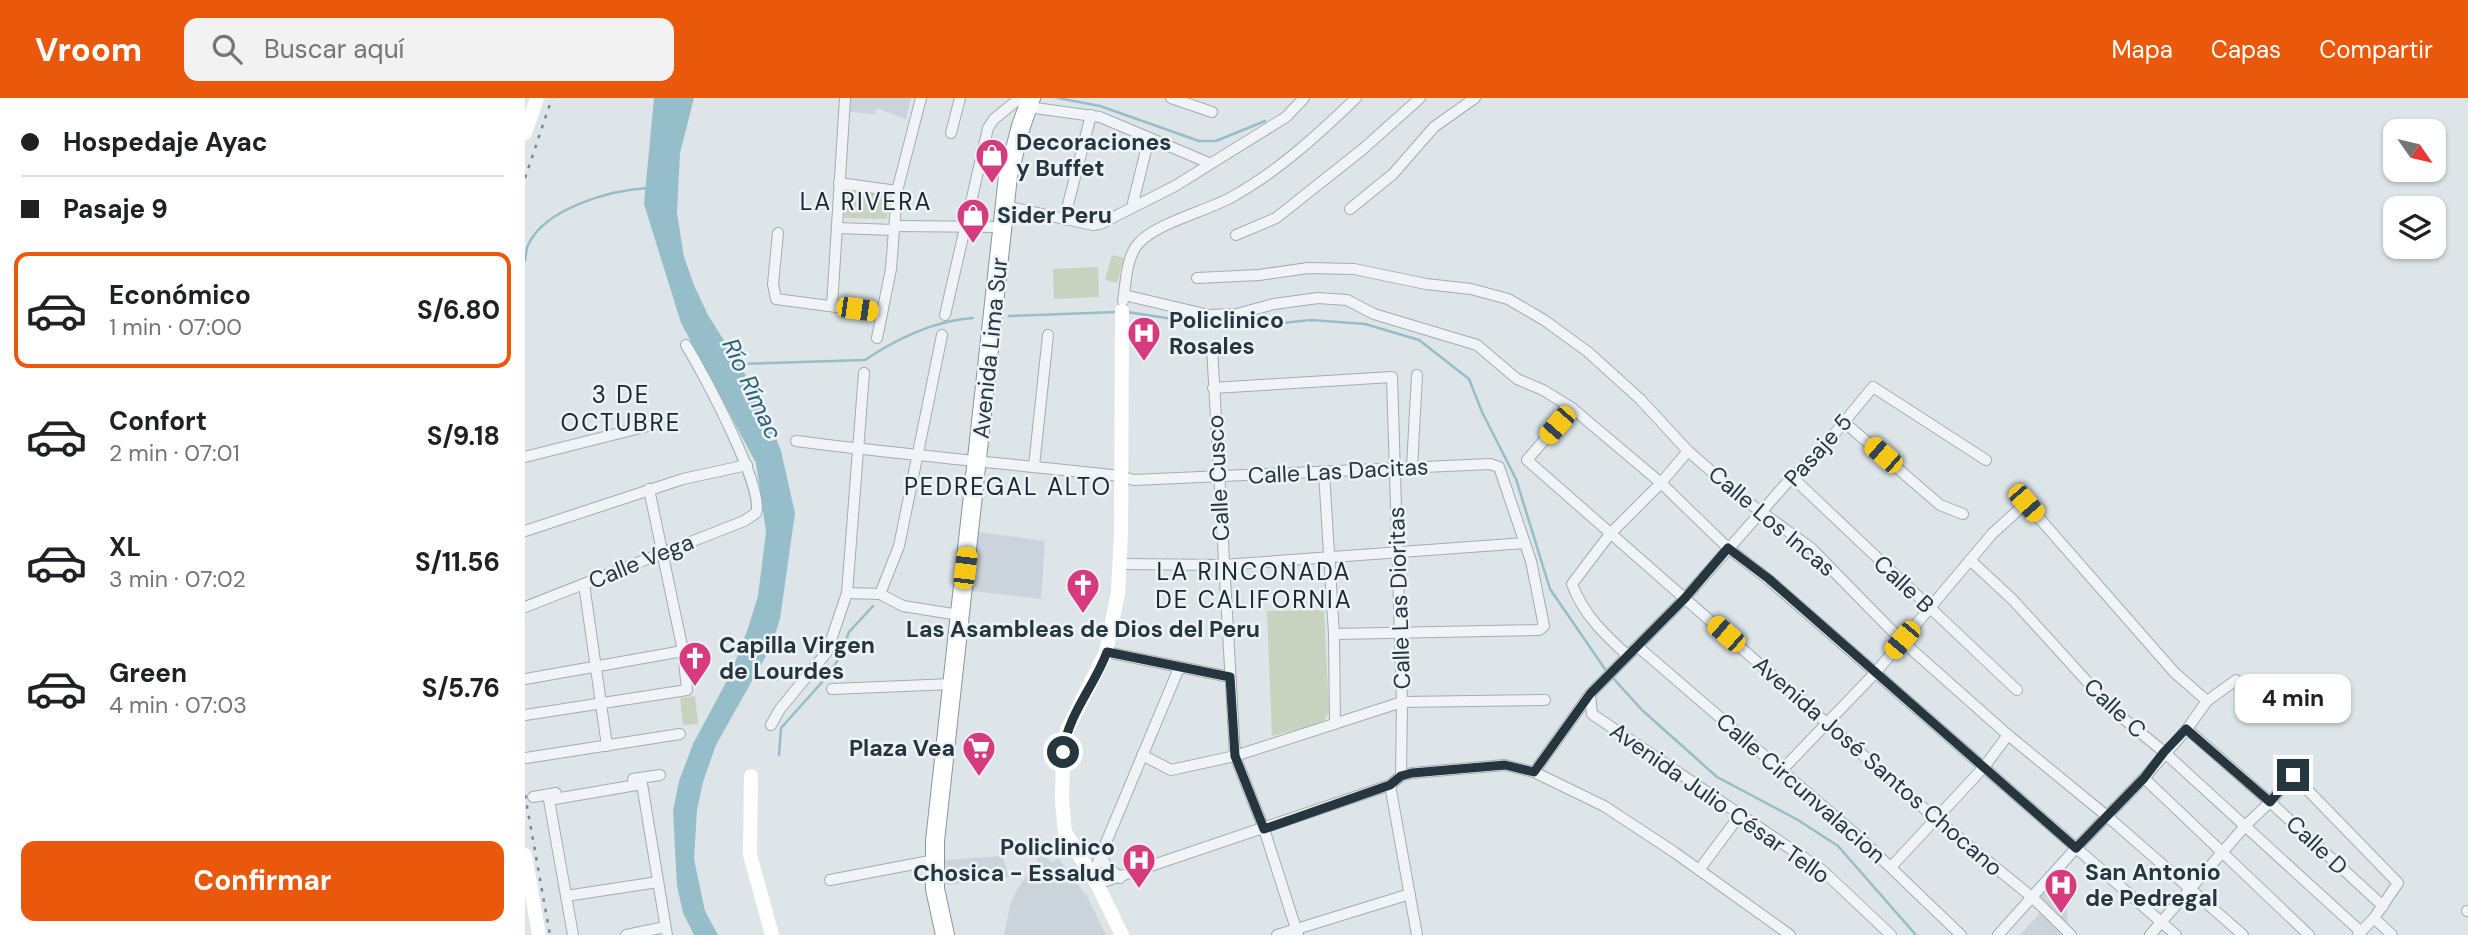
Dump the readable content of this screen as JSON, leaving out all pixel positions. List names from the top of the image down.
{
  "streets": {
    "highway": ["Avenida Lima Sur"],
    "street": [
      "Pasaje 5",
      "Calle Las Dacitas",
      "Calle Cusco",
      "Calle Los Incas",
      "Calle Vega",
      "Calle B",
      "Calle Las Dioritas",
      "Calle C",
      "Avenida José Santos Chocano",
      "Calle Circunvalacion",
      "Avenida Julio César Tello",
      "Calle D"
    ]
  },
  "crossings": [
    ["Avenida Lima Sur", "Calle Las Dacitas"],
    ["Pasaje 5", "Calle Los Incas"],
    ["Pasaje 5", "Calle B"],
    ["Pasaje 5", "Avenida José Santos Chocano"],
    ["Pasaje 5", "Calle Circunvalacion"],
    ["Pasaje 5", "Avenida Julio César Tello"],
    ["Calle Las Dacitas", "Calle Cusco"],
    ["Calle Las Dacitas", "Calle Las Dioritas"],
    ["Calle Cusco", "Calle Las Dioritas"]
  ],
  "districts": [
    "LA RIVERA",
    "3 DE OCTUBRE",
    "PEDREGAL ALTO",
    "LA RINCONADA DE CALIFORNIA"
  ],
  "water": ["Río Rímac"],
  "places": {
    "shop": ["Decoraciones y Buffet", "Sider Peru"],
    "hospital": ["Policlinico Rosales", "Policlinico Chosica - Essalud", "San Antonio de Pedregal"],
    "church": ["Las Asambleas de Dios del Peru", "Capilla Virgen de Lourdes"],
    "supermarket": ["Plaza Vea"]
  },
  "north": "bottom right",
  "page": {
    "header": "Vroom",
    "search": "Buscar aquí",
    "nav": ["Mapa", "Capas", "Compartir"],
    "banner": ["Hospedaje Ayac", "Pasaje 9"],
    "list": [
      {
        "name": "Económico",
        "note": "1 min · 07:00",
        "value": "S/6.80"
      },
      {
        "name": "Confort",
        "note": "2 min · 07:01",
        "value": "S/9.18"
      },
      {
        "name": "XL",
        "note": "3 min · 07:02",
        "value": "S/11.56"
      },
      {
        "name": "Green",
        "note": "4 min · 07:03",
        "value": "S/5.76"
      }
    ],
    "bubble": "4 min",
    "buttons": "Confirmar"
  }
}
